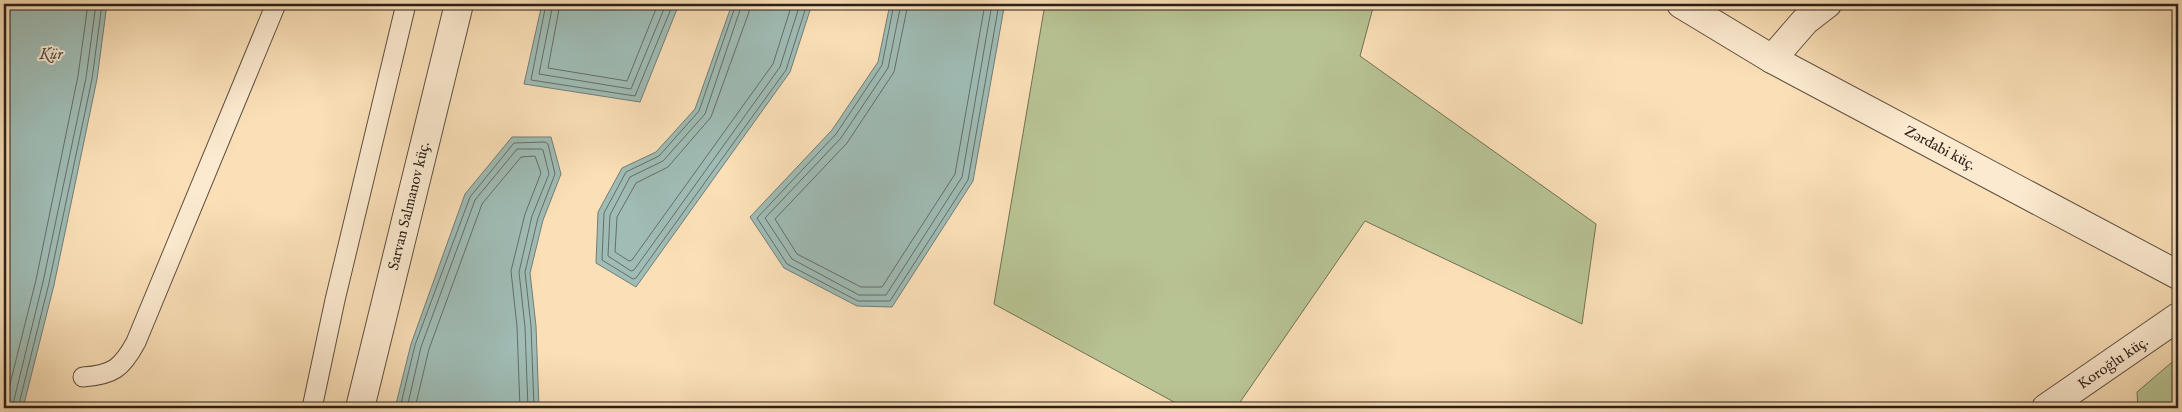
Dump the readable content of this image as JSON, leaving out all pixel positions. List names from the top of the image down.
{
  "streets": {
    "street": ["Zərdabi küç.", "Sarvan Salmanov küç.", "Koroğlu küç."]
  },
  "water": ["Kür"]
}
